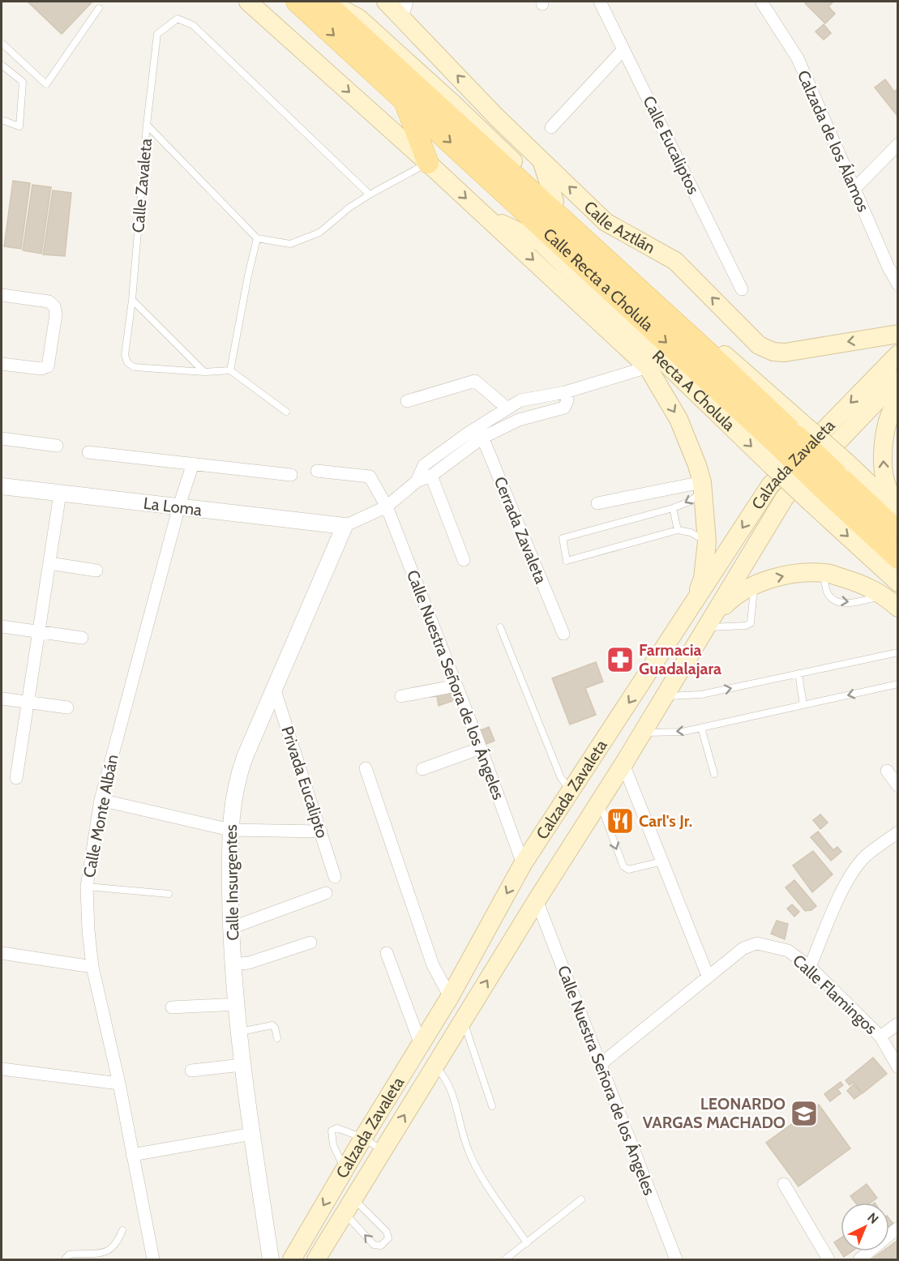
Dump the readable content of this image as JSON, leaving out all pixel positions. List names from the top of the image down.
{
  "streets": {
    "main road": [
      "Calle Aztlán",
      "Calle Recta a Cholula",
      "Recta A Cholula",
      "Calzada Zavaleta"
    ],
    "street": [
      "Calzada de los Álamos",
      "Calle Eucaliptos",
      "La Loma",
      "Cerrada Zavaleta",
      "Calle Nuestra Señora de los Ángeles",
      "Privada Eucalipto",
      "Calle Monte Albán",
      "Calle Insurgentes",
      "Calle Flamingos"
    ],
    "lane": ["Calle Zavaleta"]
  },
  "crossings": [
    ["Calle Recta a Cholula", "Recta A Cholula"],
    ["Calzada Zavaleta", "Calle Nuestra Señora de los Ángeles"],
    ["La Loma", "Calle Monte Albán"],
    ["La Loma", "Calle Insurgentes"],
    ["Calle Nuestra Señora de los Ángeles", "Calle Flamingos"],
    ["Privada Eucalipto", "Calle Insurgentes"]
  ],
  "places": {
    "pharmacy": ["Farmacia Guadalajara"],
    "restaurant": ["Carl's Jr."],
    "school or university": ["LEONARDO VARGAS MACHADO"]
  },
  "north": "top right"
}
